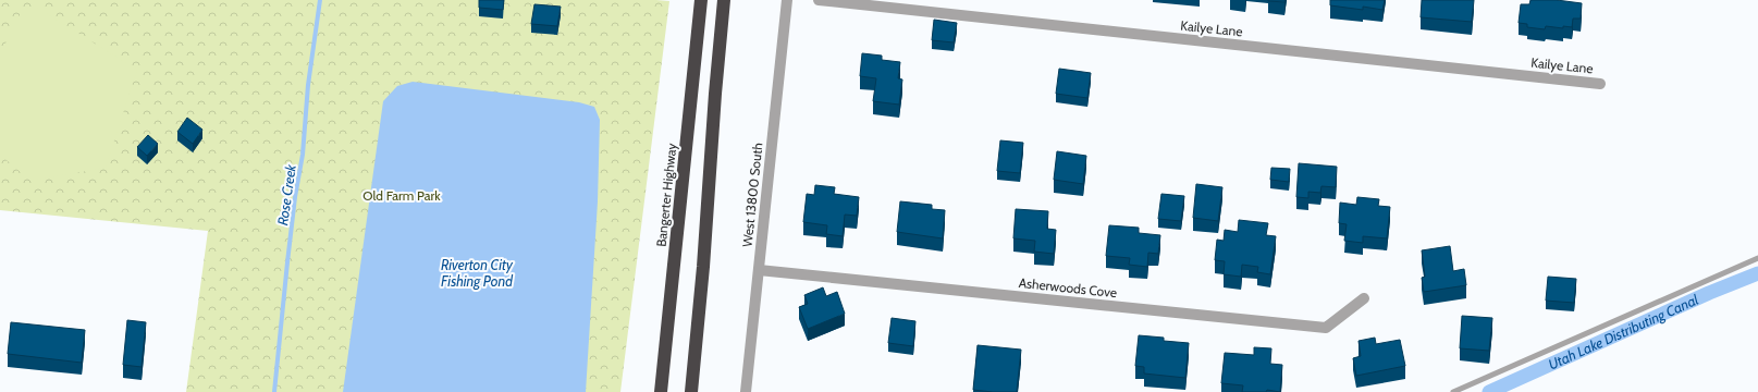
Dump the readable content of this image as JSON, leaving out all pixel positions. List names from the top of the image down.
{
  "streets": {
    "highway": ["Bangerter Highway"],
    "street": ["Kailye Lane", "West 13800 South", "Asherwoods Cove"]
  },
  "crossings": [
    ["West 13800 South", "Asherwoods Cove"]
  ],
  "water": ["Rose Creek", "Riverton City Fishing Pond", "Utah Lake Distributing Canal"],
  "parks": ["Old Farm Park"]
}
